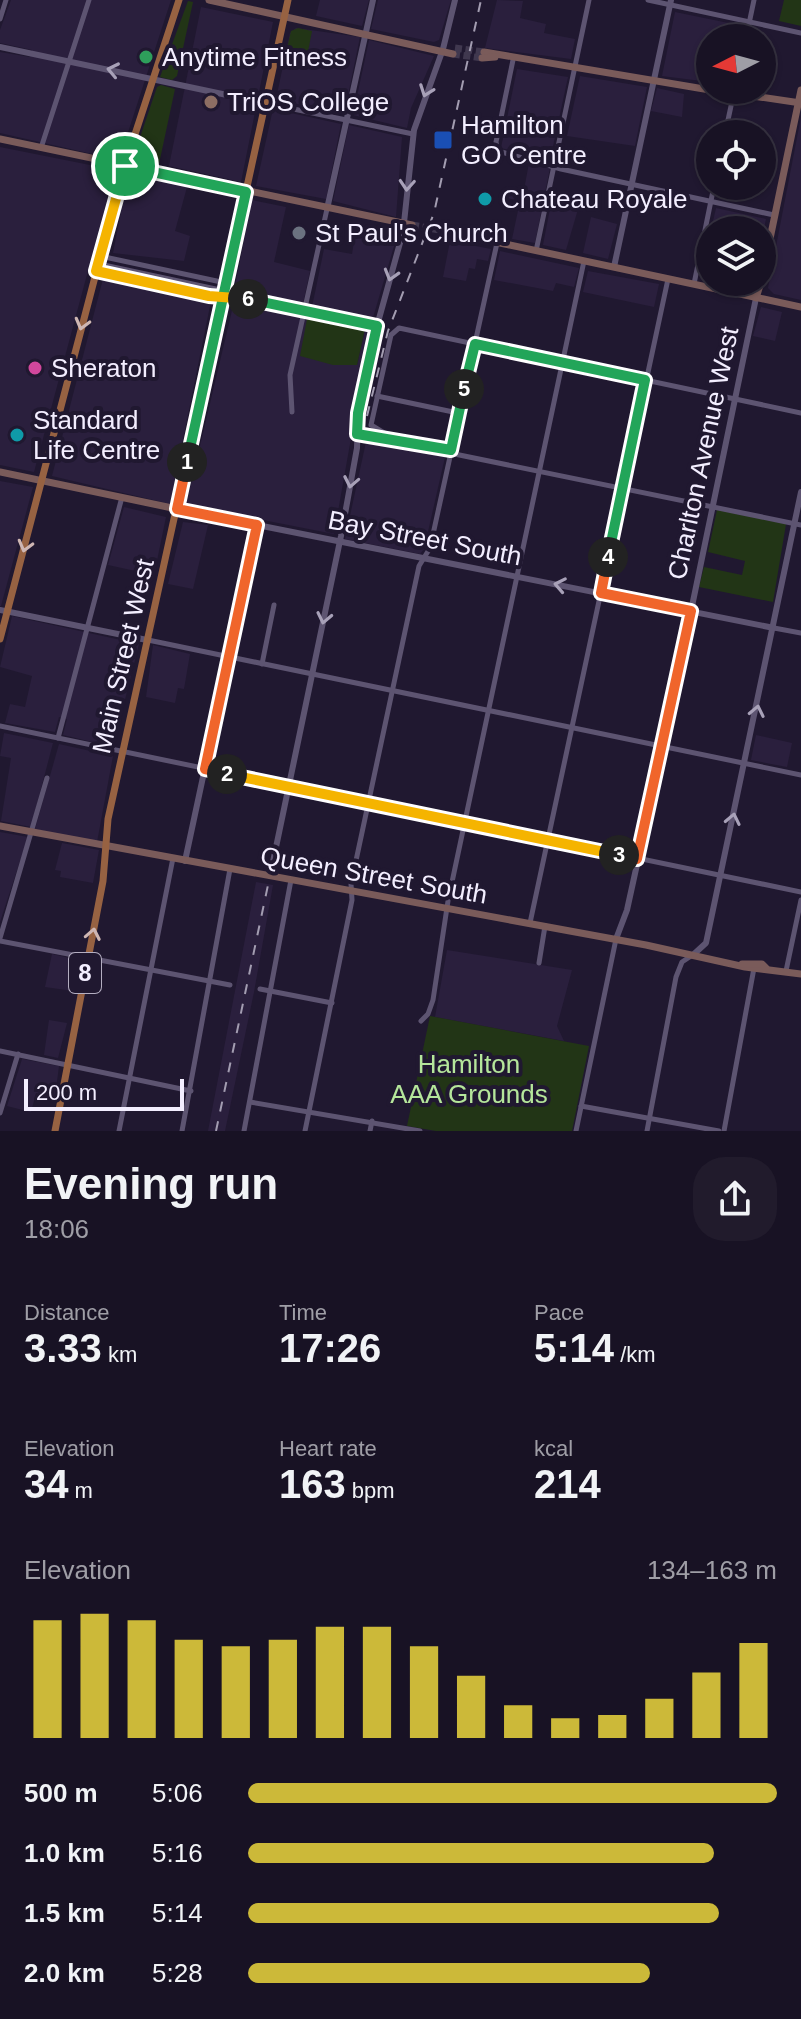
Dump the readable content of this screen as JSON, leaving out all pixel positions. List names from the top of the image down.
{
  "streets": {
    "main road": [
      "Bay Street South",
      "Main Street West",
      "Queen Street South",
      "8"
    ],
    "street": ["Charlton Avenue West"]
  },
  "crossings": [
    ["Charlton Avenue West", "Bay Street South"],
    ["Charlton Avenue West", "Queen Street South"],
    ["Bay Street South", "Main Street West"],
    ["Main Street West", "Queen Street South"],
    ["Main Street West", "8"]
  ],
  "parks": ["Hamilton AAA Grounds"],
  "places": {
    "other": [
      "Anytime Fitness",
      "TriOS College",
      "Chateau Royale",
      "St Paul's Church",
      "Sheraton",
      "Standard Life Centre"
    ],
    "transit": ["Hamilton GO Centre"]
  },
  "scale_bar": "200 m",
  "north": "left",
  "page": {
    "pins": [
      "6",
      "5",
      "1",
      "4",
      "2",
      "3"
    ],
    "scale": "200 m",
    "heading": ["Evening run", "18:06"],
    "stats": [
      ["Distance", "3.33 km"],
      ["Time", "17:26"],
      ["Pace", "5:14 /km"],
      ["Elevation", "34 m"],
      ["Heart rate", "163 bpm"],
      ["kcal", "214"]
    ],
    "chart": ["Elevation", "134–163 m"],
    "list": [
      {
        "name": "500 m",
        "note": "5:06"
      },
      {
        "name": "1.0 km",
        "note": "5:16"
      },
      {
        "name": "1.5 km",
        "note": "5:14"
      },
      {
        "name": "2.0 km",
        "note": "5:28"
      }
    ]
  }
}
